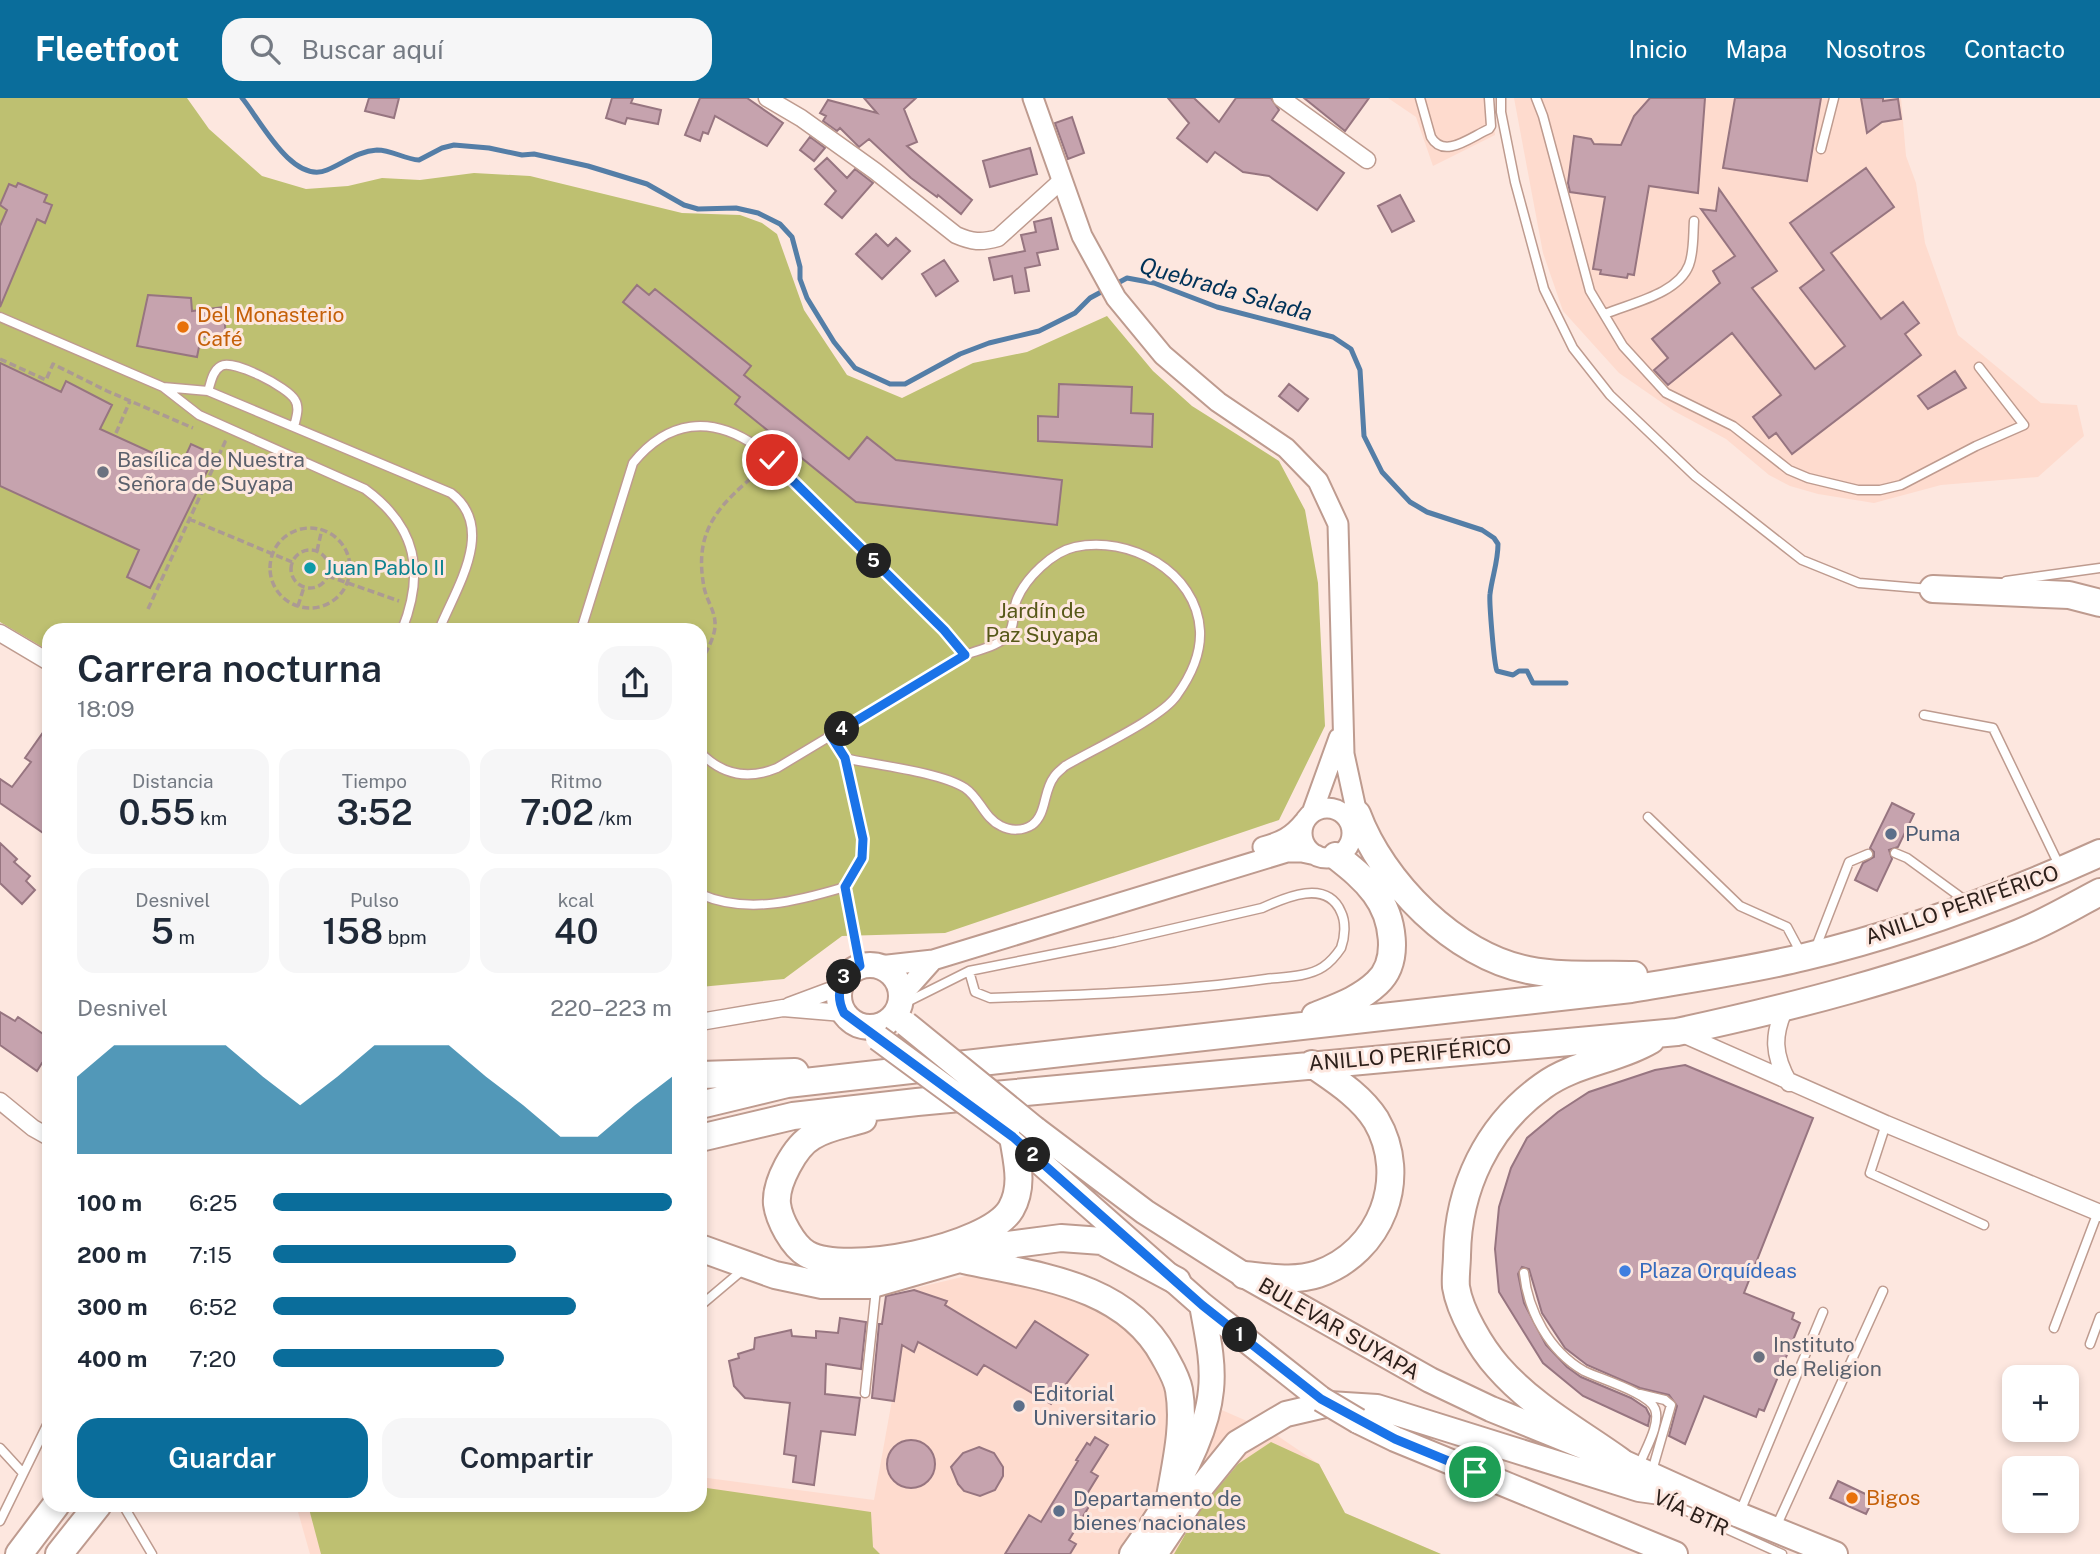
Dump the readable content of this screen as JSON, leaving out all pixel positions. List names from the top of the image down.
{
  "streets": {
    "highway": ["ANILLO PERIFÉRICO"],
    "main road": ["BULEVAR SUYAPA"],
    "lane": ["VÍA BTR"]
  },
  "crossings": [
    ["BULEVAR SUYAPA", "VÍA BTR"]
  ],
  "water": ["Quebrada Salada"],
  "parks": ["Jardín de Paz Suyapa"],
  "places": [
    "Del Monasterio Café",
    "Basílica de Nuestra Señora de Suyapa",
    "Juan Pablo II",
    "Puma",
    "Plaza Orquídeas",
    "Instituto de Religion",
    "Editorial Universitario",
    "Bigos",
    "Departamento de bienes nacionales"
  ],
  "page": {
    "header": "Fleetfoot",
    "search": "Buscar aquí",
    "nav": [
      "Inicio",
      "Mapa",
      "Nosotros",
      "Contacto"
    ],
    "pins": [
      "5",
      "4",
      "3",
      "2",
      "1"
    ],
    "heading": ["Carrera nocturna", "18:09"],
    "stats": [
      ["Distancia", "0.55 km"],
      ["Tiempo", "3:52"],
      ["Ritmo", "7:02 /km"],
      ["Desnivel", "5 m"],
      ["Pulso", "158 bpm"],
      ["kcal", "40"]
    ],
    "chart": ["Desnivel", "220–223 m"],
    "list": [
      {
        "name": "100 m",
        "note": "6:25"
      },
      {
        "name": "200 m",
        "note": "7:15"
      },
      {
        "name": "300 m",
        "note": "6:52"
      },
      {
        "name": "400 m",
        "note": "7:20"
      }
    ],
    "map_buttons": ["+", "−"],
    "buttons": ["Guardar", "Compartir"]
  }
}
